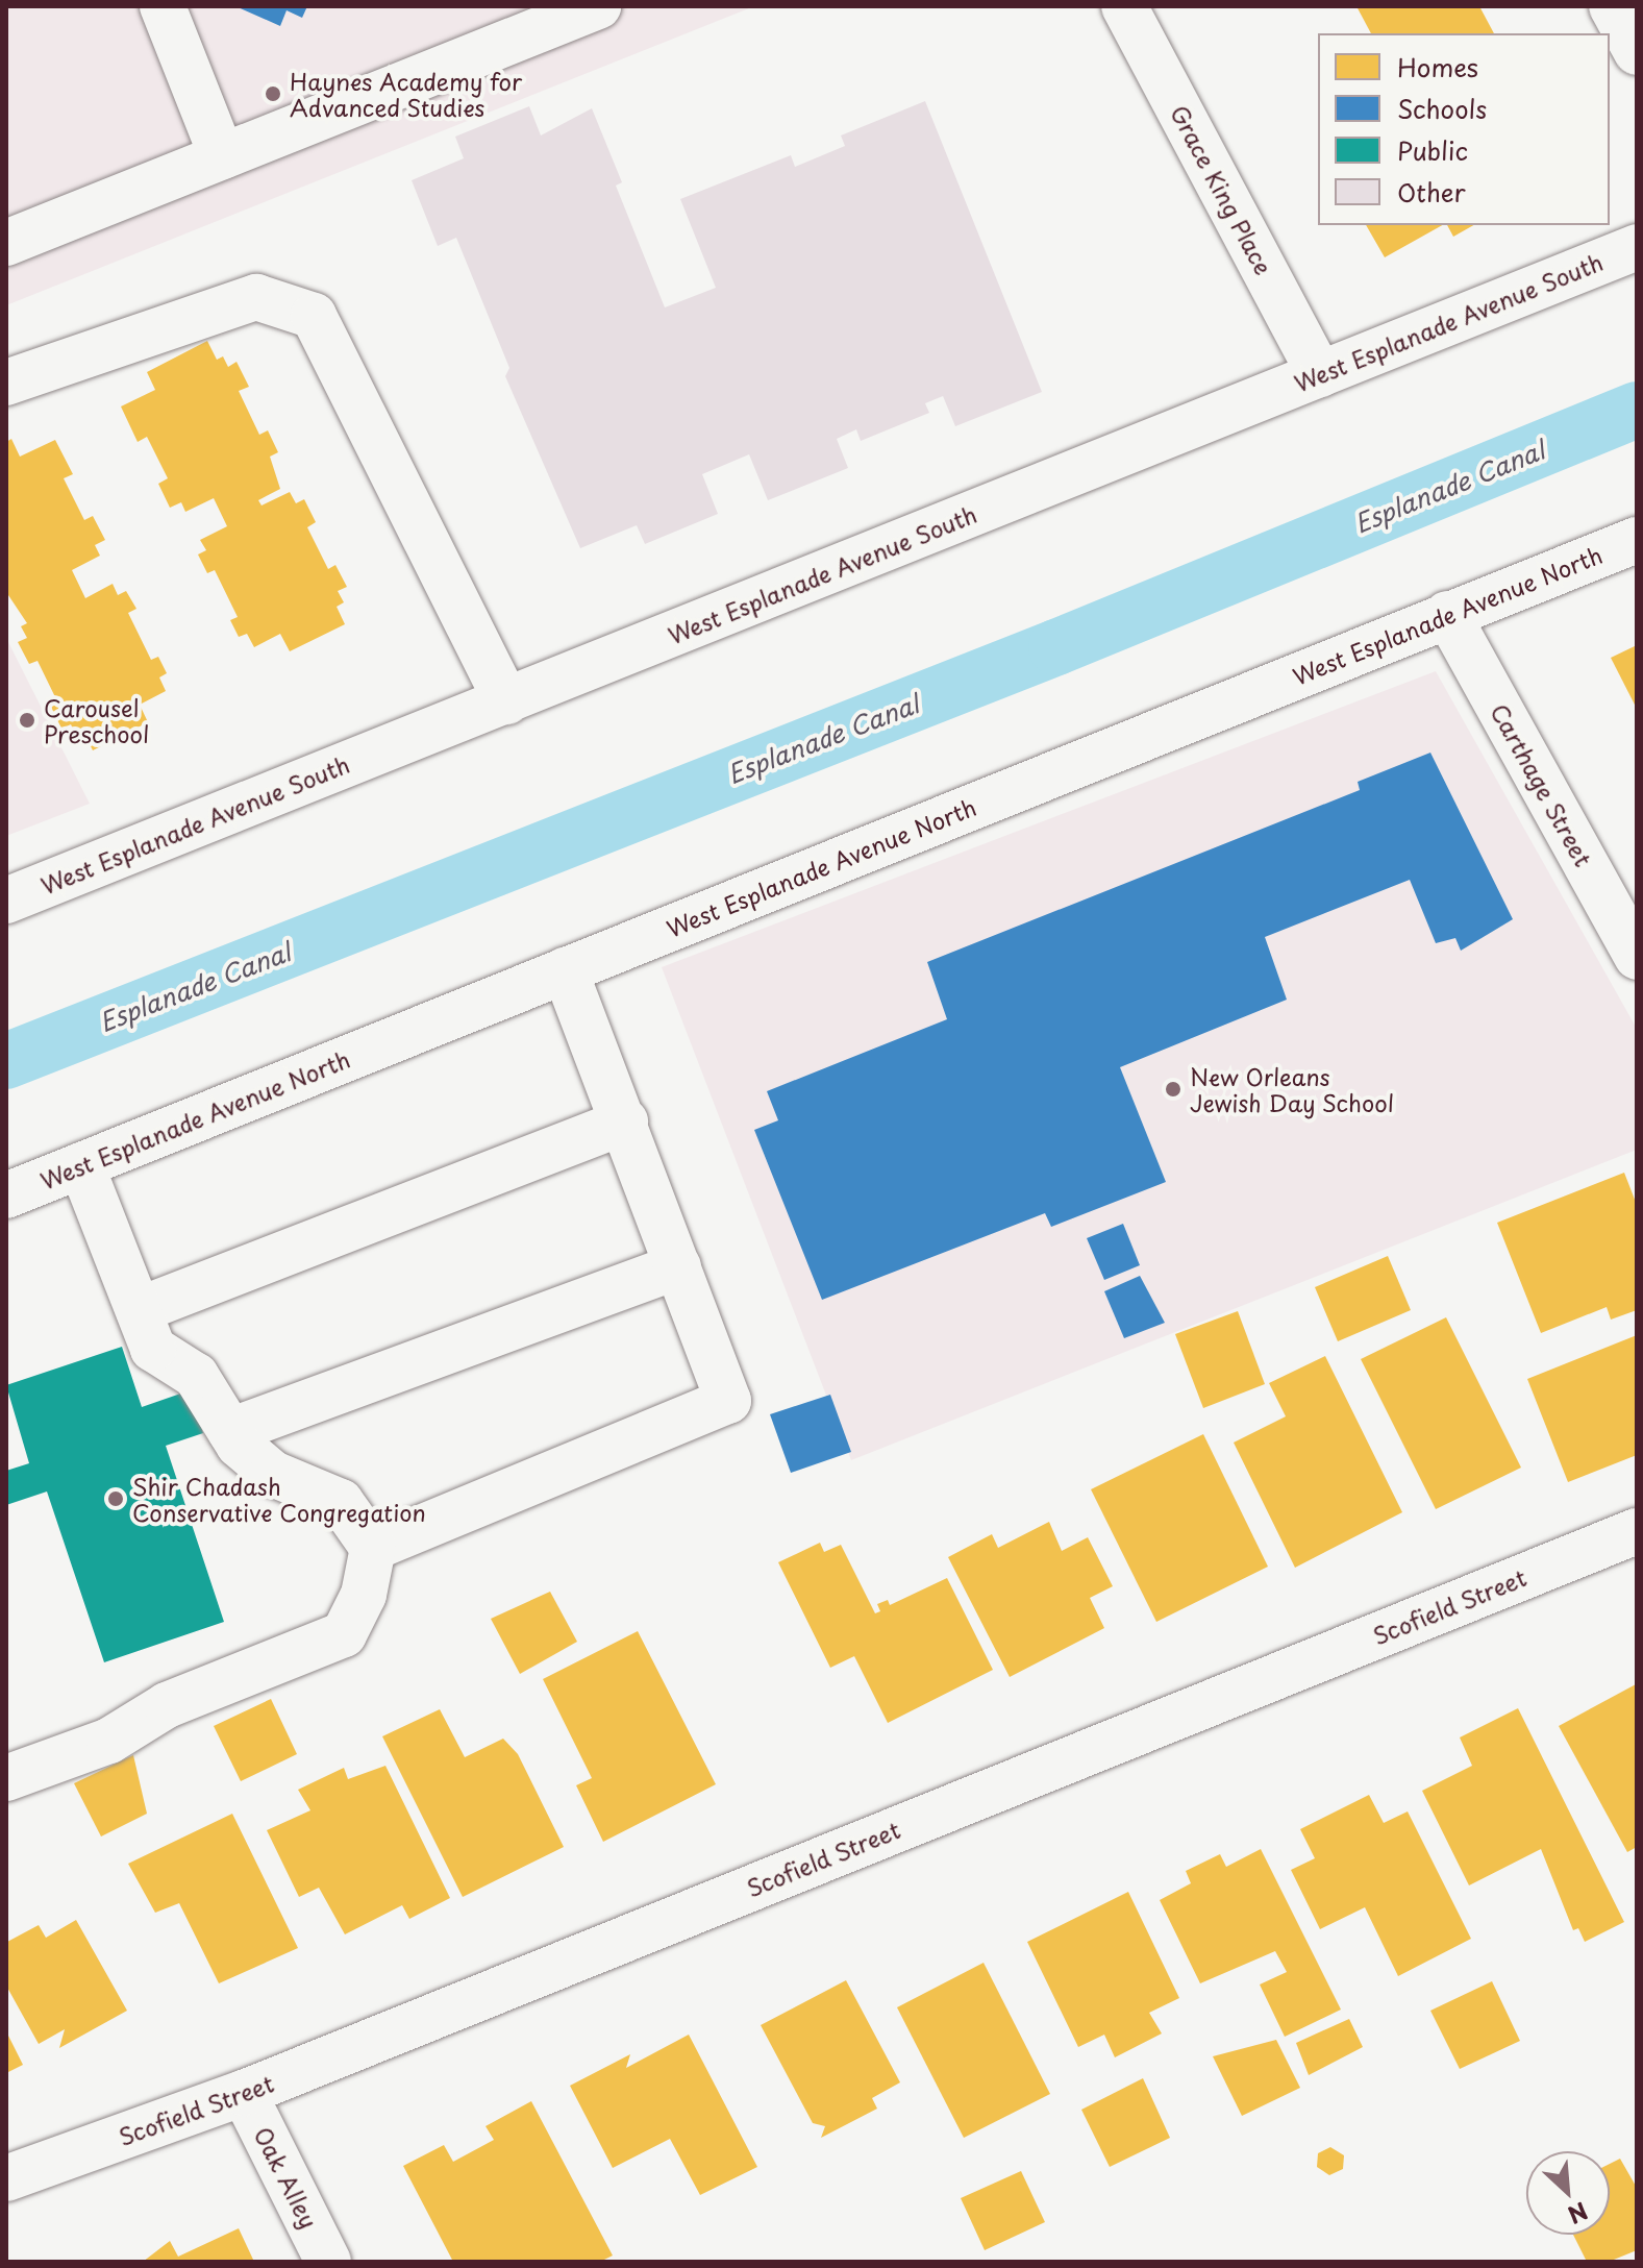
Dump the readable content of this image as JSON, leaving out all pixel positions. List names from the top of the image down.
{
  "streets": {
    "main road": [
      "Grace King Place",
      "West Esplanade Avenue South",
      "West Esplanade Avenue North",
      "Carthage Street",
      "Scofield Street",
      "Oak Alley"
    ]
  },
  "crossings": [
    ["Grace King Place", "West Esplanade Avenue South"],
    ["West Esplanade Avenue North", "Carthage Street"],
    ["Scofield Street", "Oak Alley"]
  ],
  "water": ["Esplanade Canal"],
  "places": [
    "Haynes Academy for Advanced Studies",
    "Carousel Preschool",
    "New Orleans Jewish Day School",
    "Shir Chadash Conservative Congregation"
  ],
  "legend": [
    "Homes",
    "Schools",
    "Public",
    "Other"
  ],
  "north": "bottom right"
}
